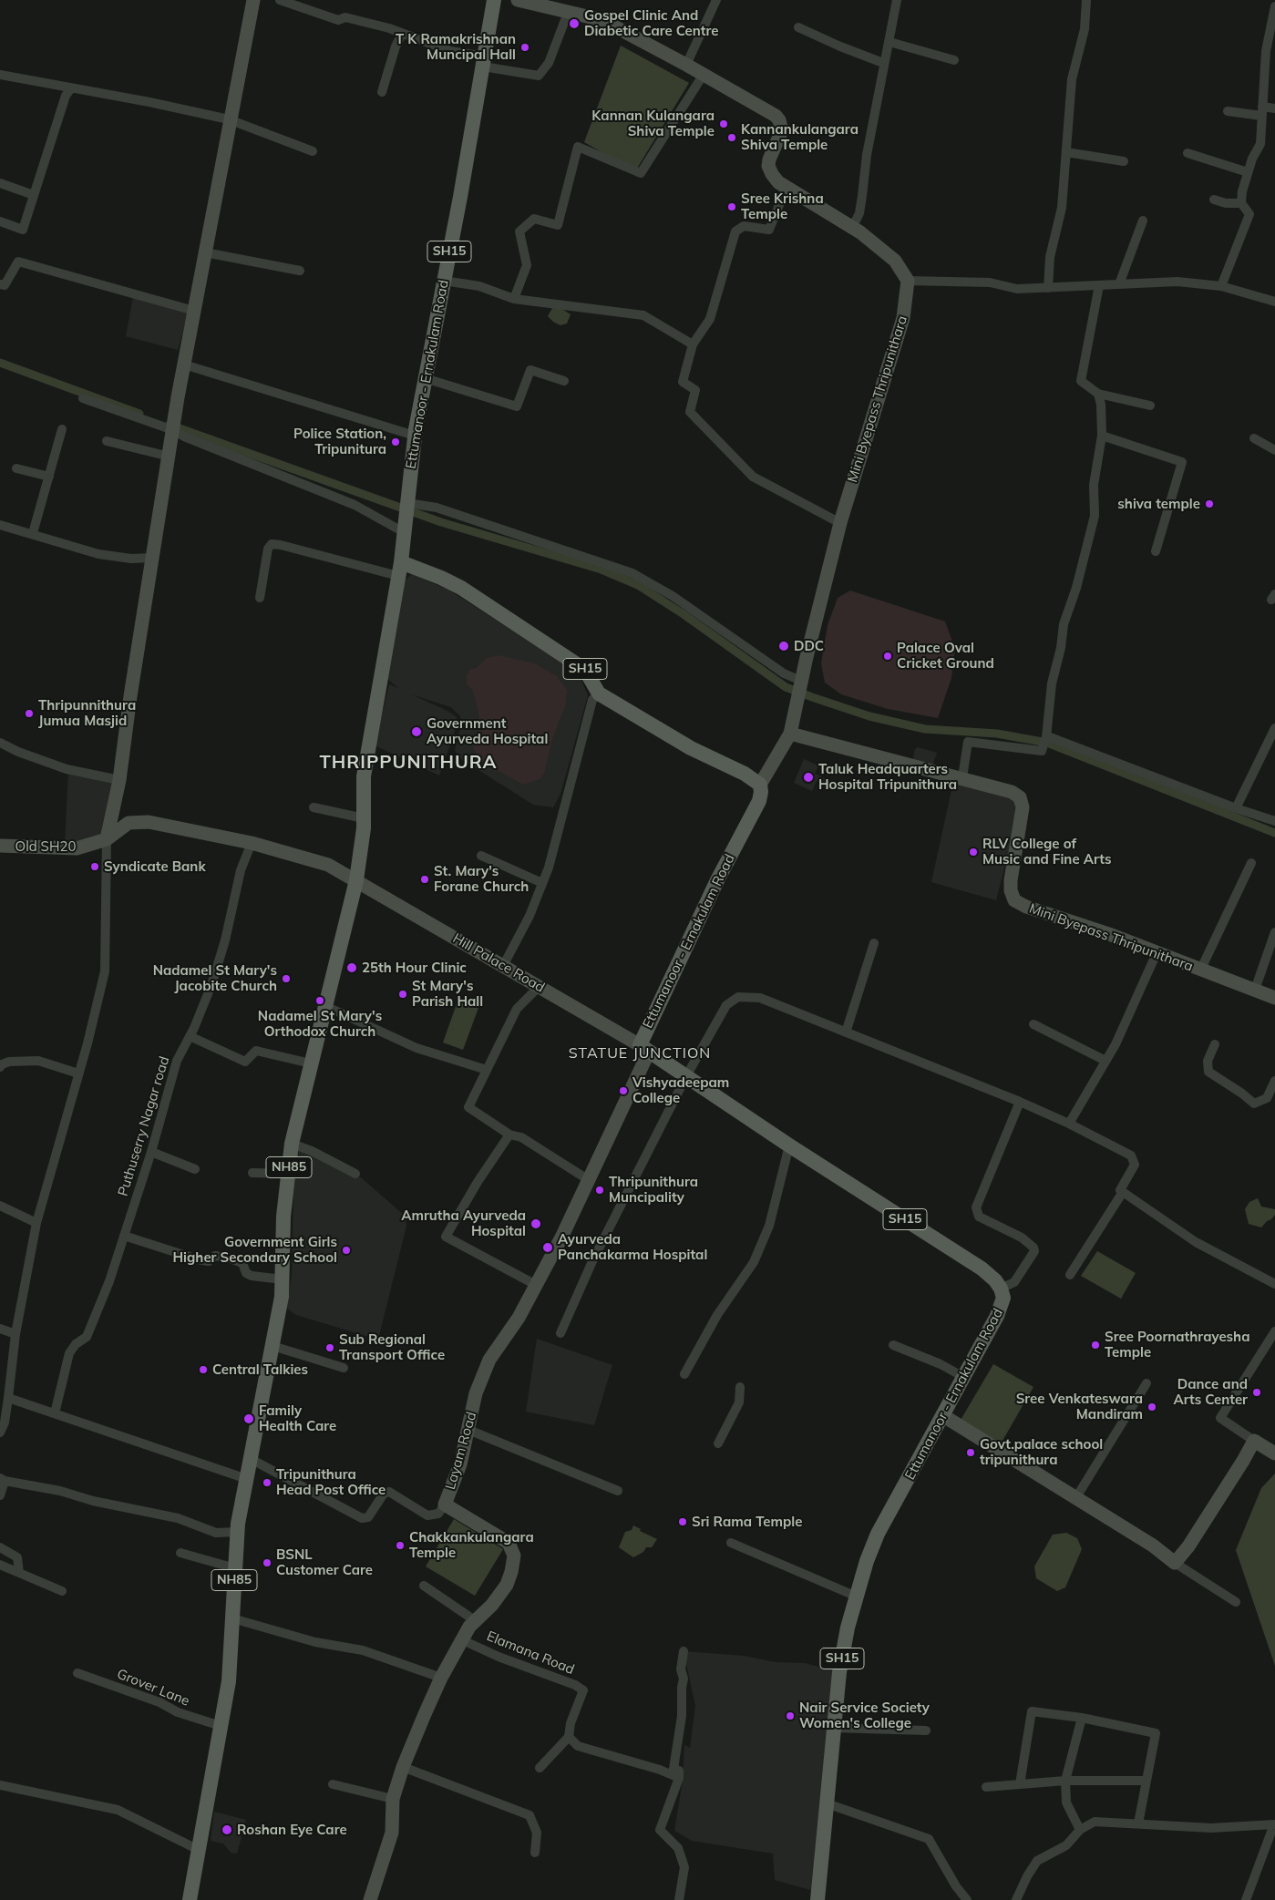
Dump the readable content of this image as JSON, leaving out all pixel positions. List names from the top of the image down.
{
  "streets": {
    "main road": [
      "SH15",
      "Ettumanoor - Ernakulam Road",
      "Mini Byepass Thripunithara",
      "Old SH20",
      "Hill Palace Road",
      "NH85",
      "Layam Road"
    ],
    "street": ["Puthuserry Nagar road", "Elamana Road", "Grover Lane"]
  },
  "crossings": [
    ["SH15", "Ettumanoor - Ernakulam Road"],
    ["SH15", "Mini Byepass Thripunithara"],
    ["Ettumanoor - Ernakulam Road", "Mini Byepass Thripunithara"],
    ["Ettumanoor - Ernakulam Road", "Hill Palace Road"],
    ["Ettumanoor - Ernakulam Road", "NH85"],
    ["Ettumanoor - Ernakulam Road", "Layam Road"],
    ["Hill Palace Road", "NH85"],
    ["Hill Palace Road", "Layam Road"],
    ["NH85", "Grover Lane"],
    ["Layam Road", "Elamana Road"]
  ],
  "districts": ["THRIPPUNITHURA", "STATUE JUNCTION"],
  "places": [
    "Gospel Clinic And Diabetic Care Centre",
    "T K Ramakrishnan Muncipal Hall",
    "Kannan Kulangara Shiva Temple",
    "Kannankulangara Shiva Temple",
    "Sree Krishna Temple",
    "Police Station, Tripunitura",
    "shiva temple",
    "DDC",
    "Palace Oval Cricket Ground",
    "Thripunnithura Jumua Masjid",
    "Government Ayurveda Hospital",
    "Taluk Headquarters Hospital Tripunithura",
    "RLV College of Music and Fine Arts",
    "Syndicate Bank",
    "St. Mary's Forane Church",
    "25th Hour Clinic",
    "Nadamel St Mary's Jacobite Church",
    "St Mary's Parish Hall",
    "Nadamel St Mary's Orthodox Church",
    "Vishyadeepam College",
    "Thripunithura Muncipality",
    "Amrutha Ayurveda Hospital",
    "Ayurveda Panchakarma Hospital",
    "Government Girls Higher Secondary School",
    "Sree Poornathrayesha Temple",
    "Sub Regional Transport Office",
    "Central Talkies",
    "Dance and Arts Center",
    "Sree Venkateswara Mandiram",
    "Family Health Care",
    "Govt.palace school tripunithura",
    "Tripunithura Head Post Office",
    "Sri Rama Temple",
    "Chakkankulangara Temple",
    "BSNL Customer Care",
    "Nair Service Society Women's College",
    "Roshan Eye Care"
  ]
}
